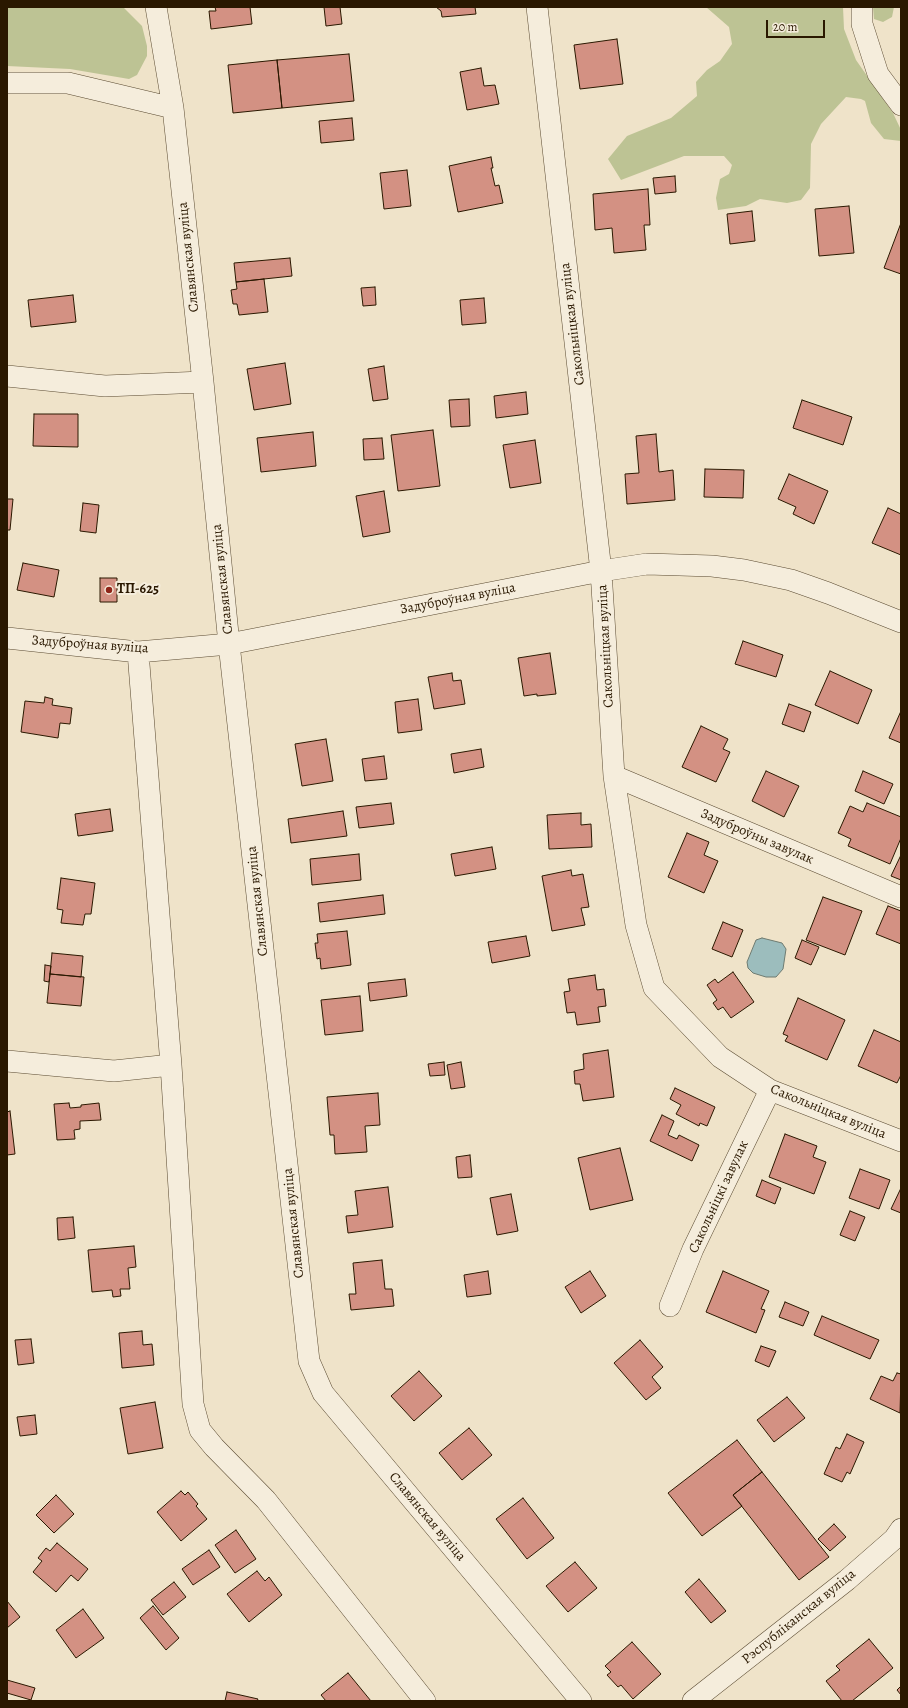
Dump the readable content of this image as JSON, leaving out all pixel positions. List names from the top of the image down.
{
  "streets": {
    "street": [
      "Славянская вуліца",
      "Сакольніцкая вуліца",
      "Задуброўная вуліца",
      "Задуброўны завулак",
      "Сакольніцкі завулак",
      "Рэспубліканская вуліца"
    ]
  },
  "crossings": [
    ["Славянская вуліца", "Задуброўная вуліца"],
    ["Сакольніцкая вуліца", "Задуброўная вуліца"],
    ["Сакольніцкая вуліца", "Задуброўны завулак"],
    ["Сакольніцкая вуліца", "Сакольніцкі завулак"]
  ],
  "places": ["ТП-625"],
  "scale_bar": "20 m"
}
